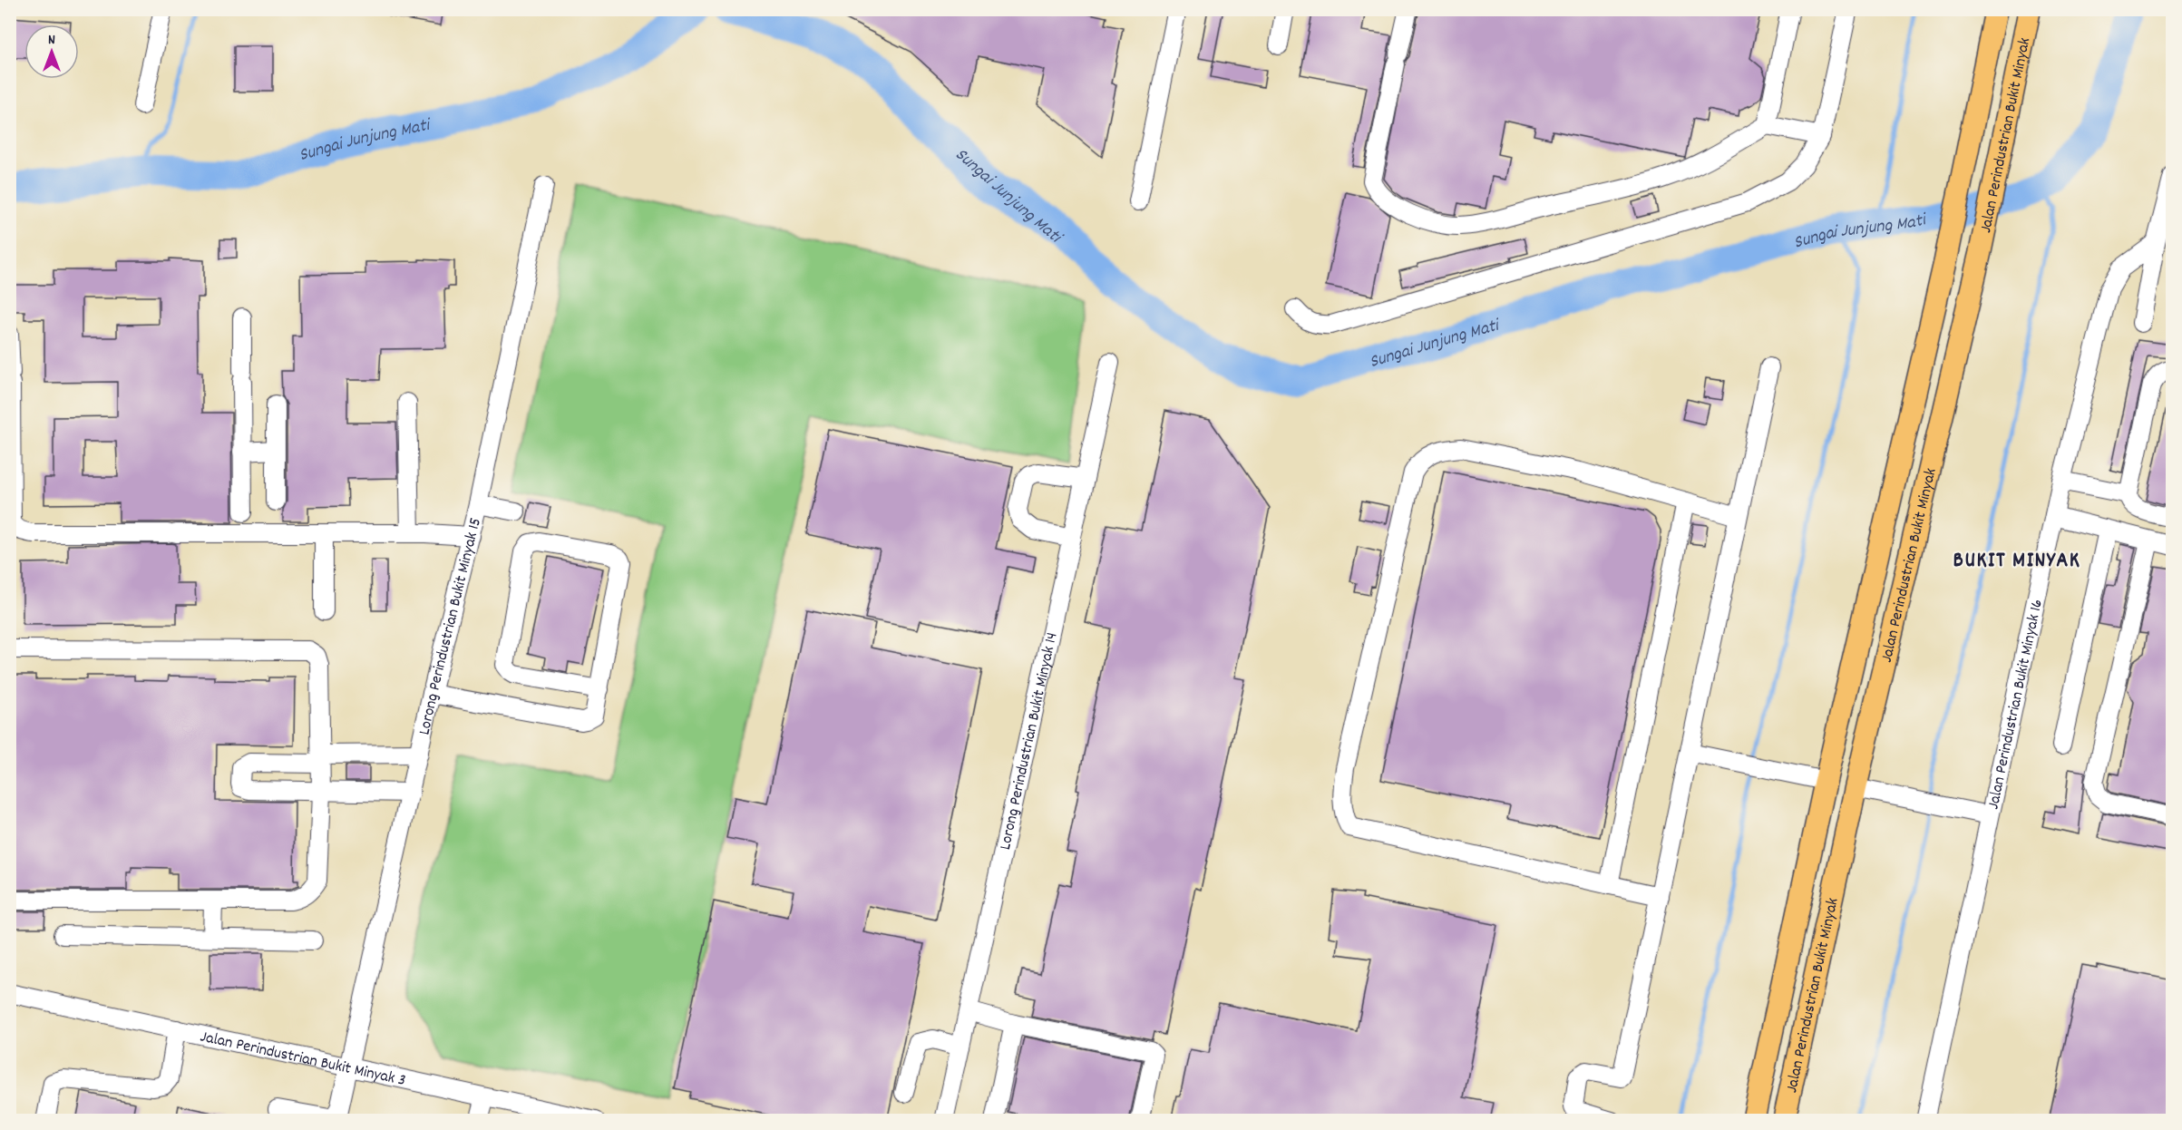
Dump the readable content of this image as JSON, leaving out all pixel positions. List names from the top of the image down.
{
  "streets": {
    "main road": ["Jalan Perindustrian Bukit Minyak"],
    "street": [
      "Lorong Perindustrian Bukit Minyak 15",
      "Jalan Perindustrian Bukit Minyak 16",
      "Lorong Perindustrian Bukit Minyak 14",
      "Jalan Perindustrian Bukit Minyak 3"
    ]
  },
  "crossings": [
    ["Lorong Perindustrian Bukit Minyak 15", "Jalan Perindustrian Bukit Minyak 3"]
  ],
  "districts": ["BUKIT MINYAK"],
  "water": ["Sungai Junjung Mati"],
  "north": "top"
}
